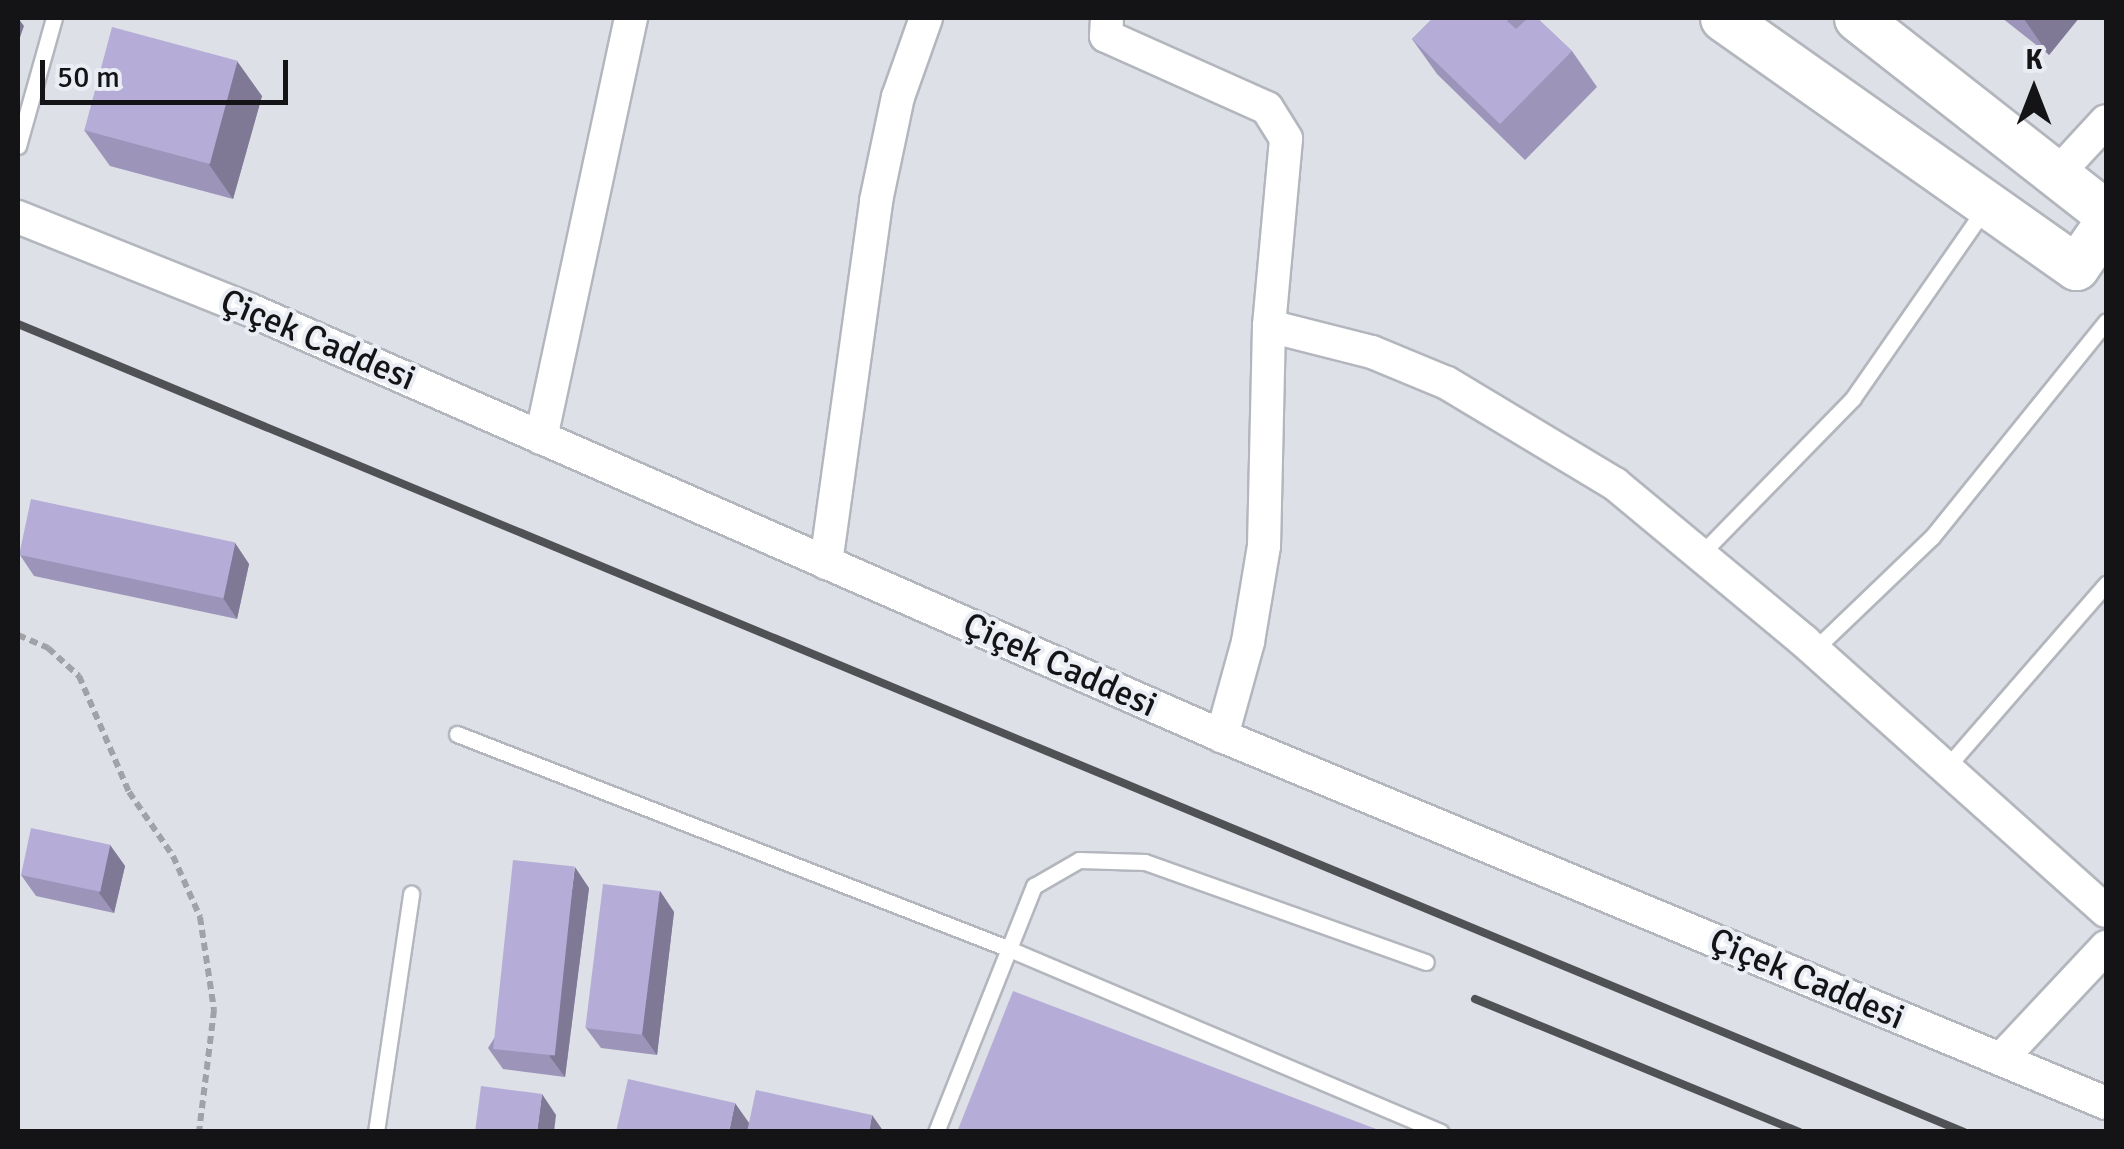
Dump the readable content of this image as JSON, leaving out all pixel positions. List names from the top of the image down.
{
  "streets": {
    "street": ["Çiçek Caddesi"]
  },
  "scale_bar": "50 m",
  "north": "top"
}
